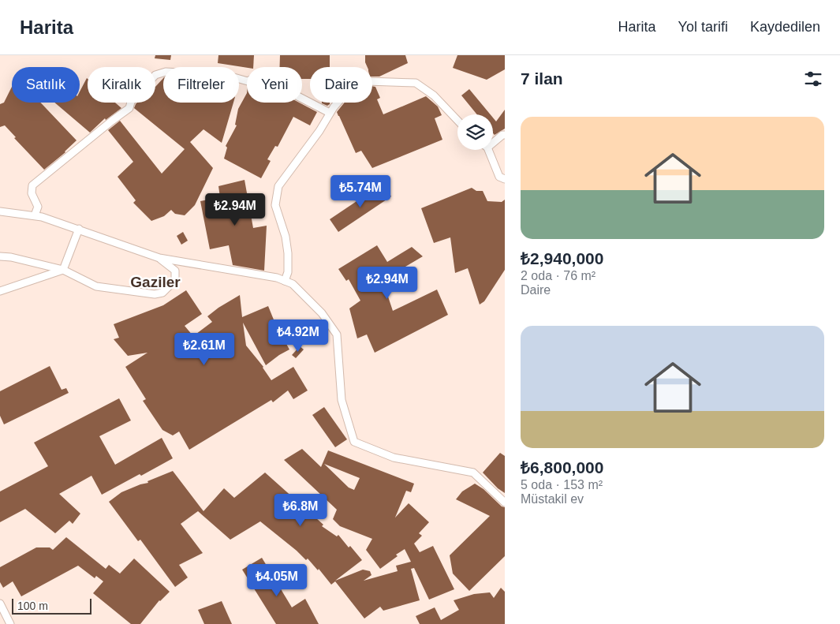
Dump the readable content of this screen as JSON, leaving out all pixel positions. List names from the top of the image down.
{
  "districts": ["Gaziler"],
  "scale_bar": "100 m",
  "page": {
    "header": "Harita",
    "nav": ["Harita", "Yol tarifi", "Kaydedilen"],
    "heading": "7 ilan",
    "chip": [
      "Satılık",
      "Kiralık",
      "Filtreler",
      "Yeni",
      "Daire"
    ],
    "list": [
      {
        "name": "₺2,940,000",
        "note": "2 oda · 76 m² · Daire"
      },
      {
        "name": "₺6,800,000",
        "note": "5 oda · 153 m² · Müstakil ev"
      }
    ],
    "price": [
      "₺5.74M",
      "₺2.94M",
      "₺2.94M",
      "₺4.92M",
      "₺2.61M",
      "₺6.8M",
      "₺4.05M"
    ],
    "scale": "100 m"
  }
}
